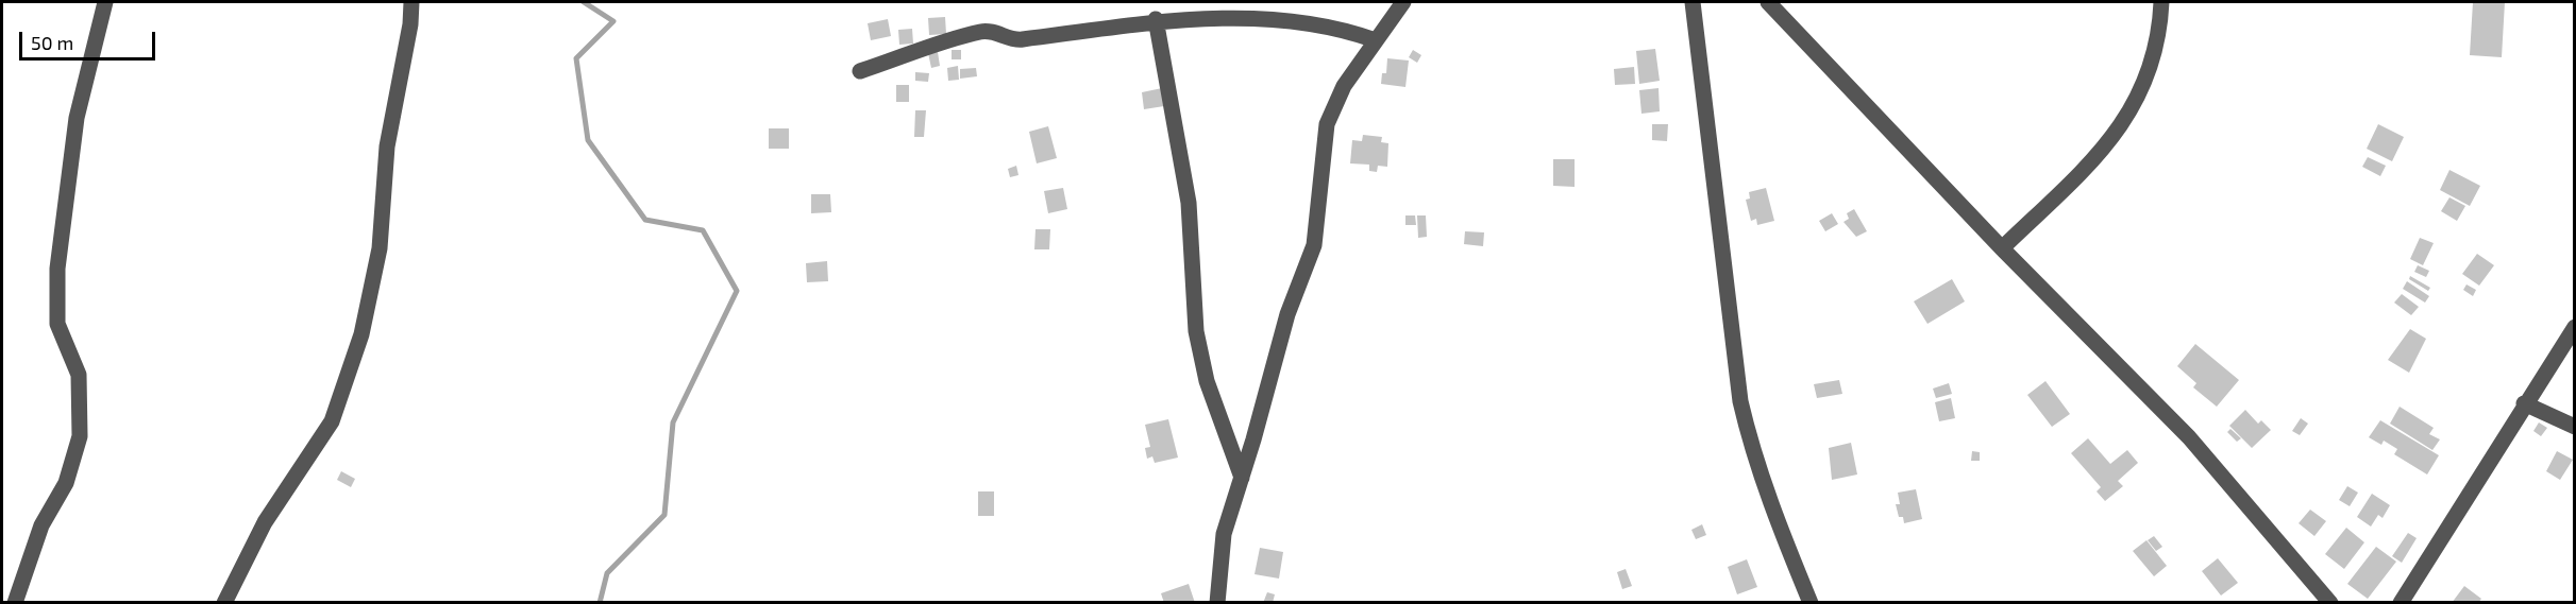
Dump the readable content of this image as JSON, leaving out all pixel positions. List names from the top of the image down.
{
  "scale_bar": "50 m"
}
